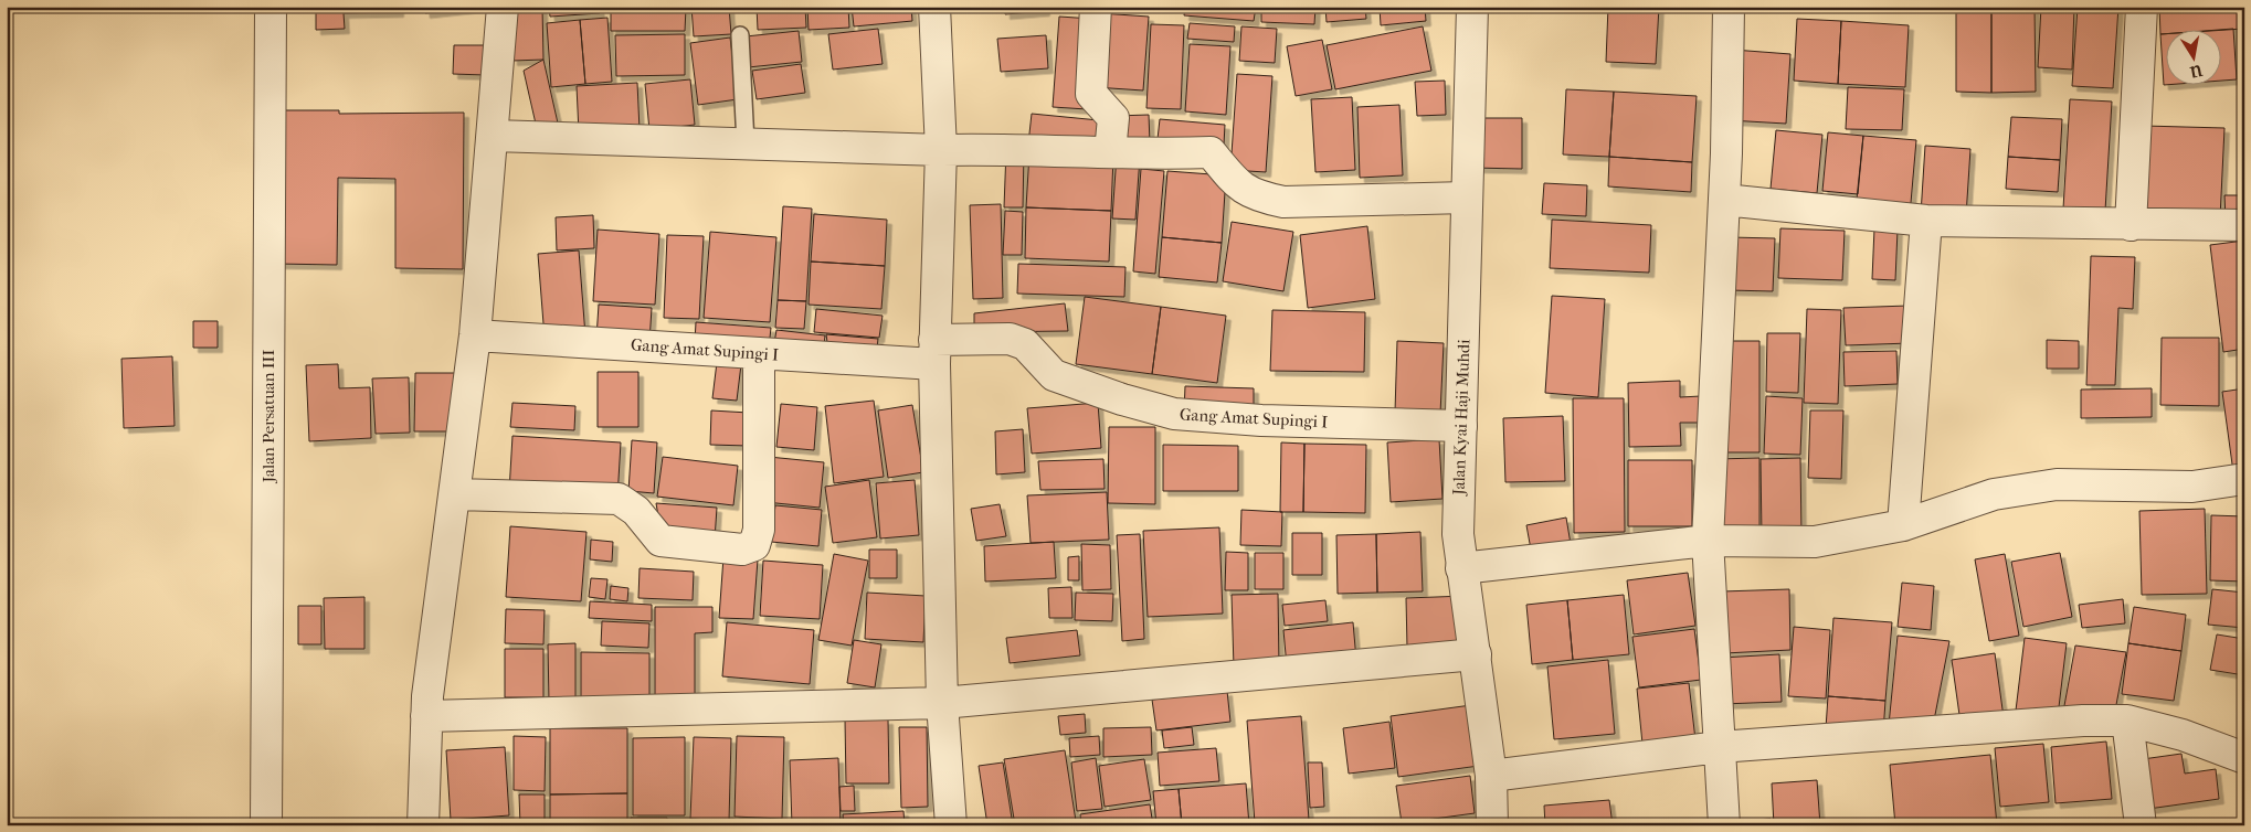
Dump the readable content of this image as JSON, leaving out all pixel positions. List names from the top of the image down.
{
  "streets": {
    "street": ["Gang Amat Supingi I", "Jalan Persatuan III", "Jalan Kyai Haji Muhdi"]
  },
  "crossings": [
    ["Gang Amat Supingi I", "Jalan Kyai Haji Muhdi"]
  ],
  "north": "bottom"
}
